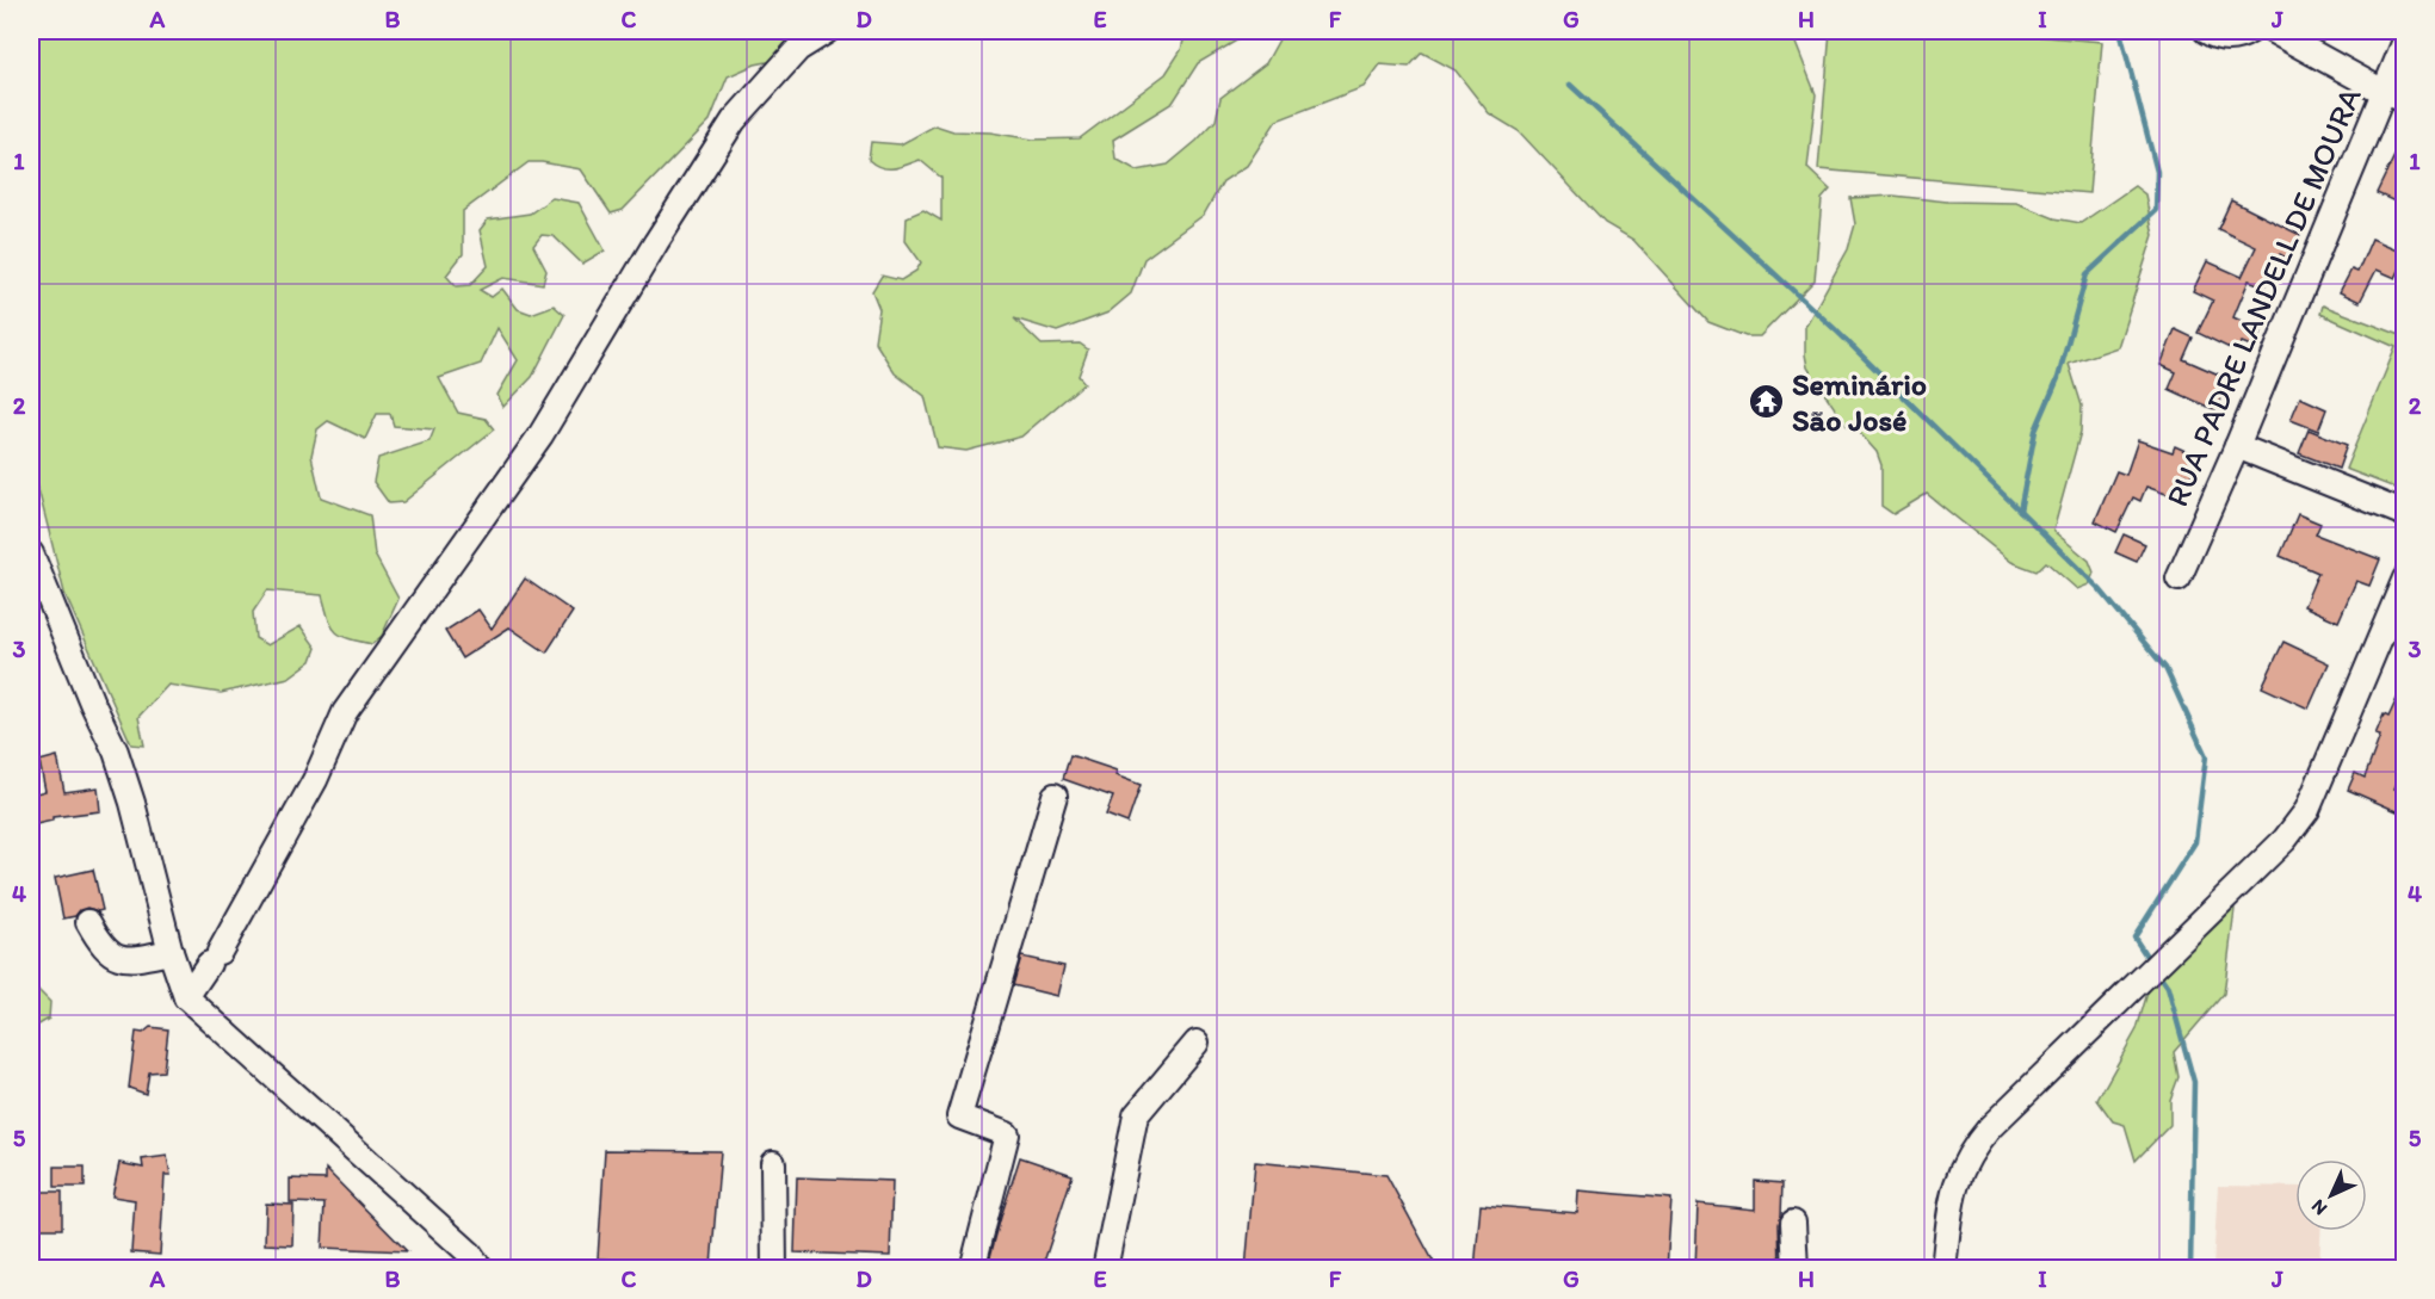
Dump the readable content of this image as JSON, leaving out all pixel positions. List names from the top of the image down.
{
  "streets": {
    "street": ["RUA PADRE LANDELL DE MOURA"]
  },
  "places": {
    "temple": ["Seminário São José"]
  },
  "north": "bottom left",
  "grid": {
    "columns": [
      "A",
      "B",
      "C",
      "D",
      "E",
      "F",
      "G",
      "H",
      "I",
      "J"
    ],
    "rows": [
      "1",
      "2",
      "3",
      "4",
      "5"
    ]
  }
}
